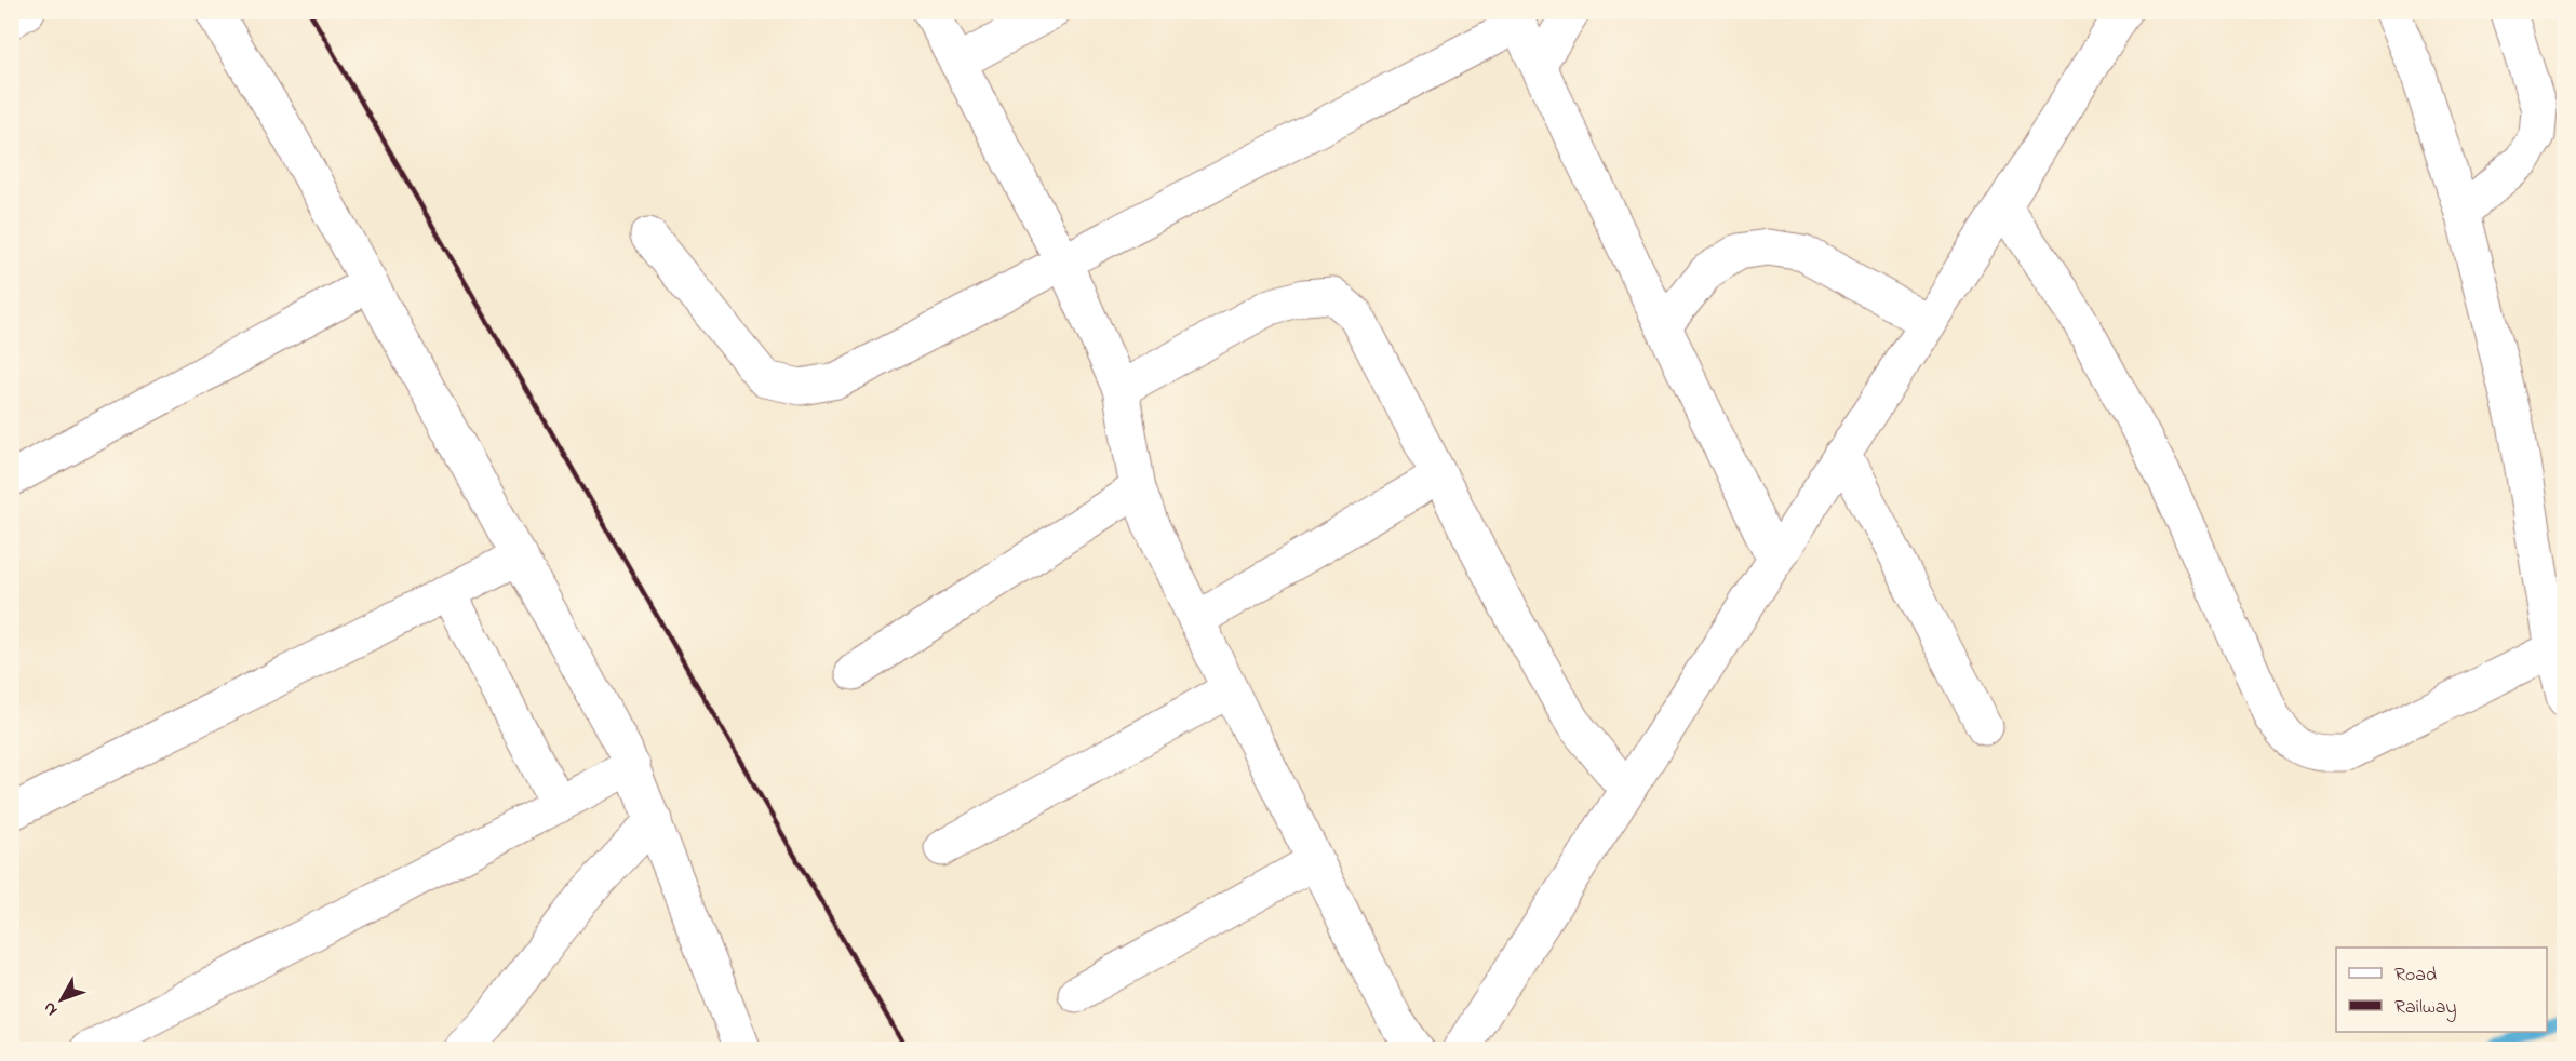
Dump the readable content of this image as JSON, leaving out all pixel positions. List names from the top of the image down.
{
  "legend": ["Road", "Railway"],
  "north": "bottom left"
}
